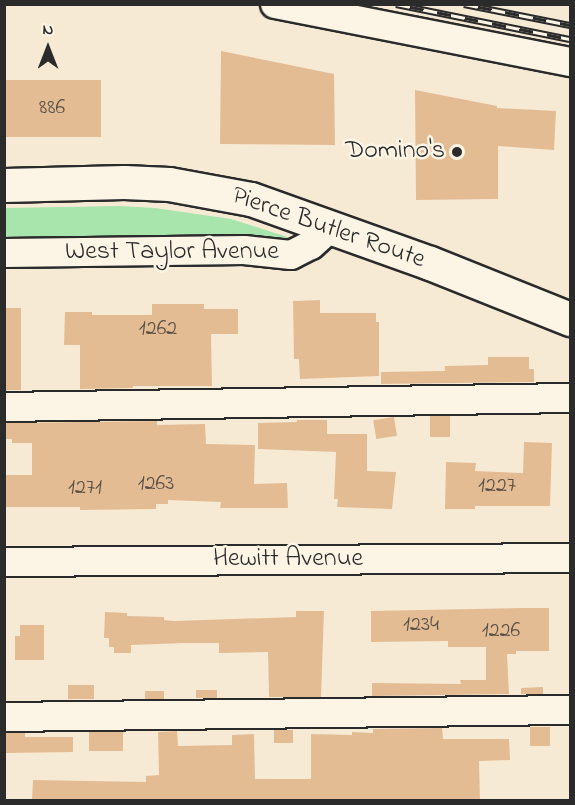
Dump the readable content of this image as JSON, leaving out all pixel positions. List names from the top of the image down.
{
  "streets": {
    "main road": ["Pierce Butler Route"],
    "street": ["West Taylor Avenue", "Hewitt Avenue"]
  },
  "crossings": [
    ["Pierce Butler Route", "West Taylor Avenue"]
  ],
  "places": ["Domino's"],
  "house_numbers": [
    "886",
    "1262",
    "1263",
    "1227",
    "1271",
    "1234",
    "1226"
  ],
  "north": "top"
}
